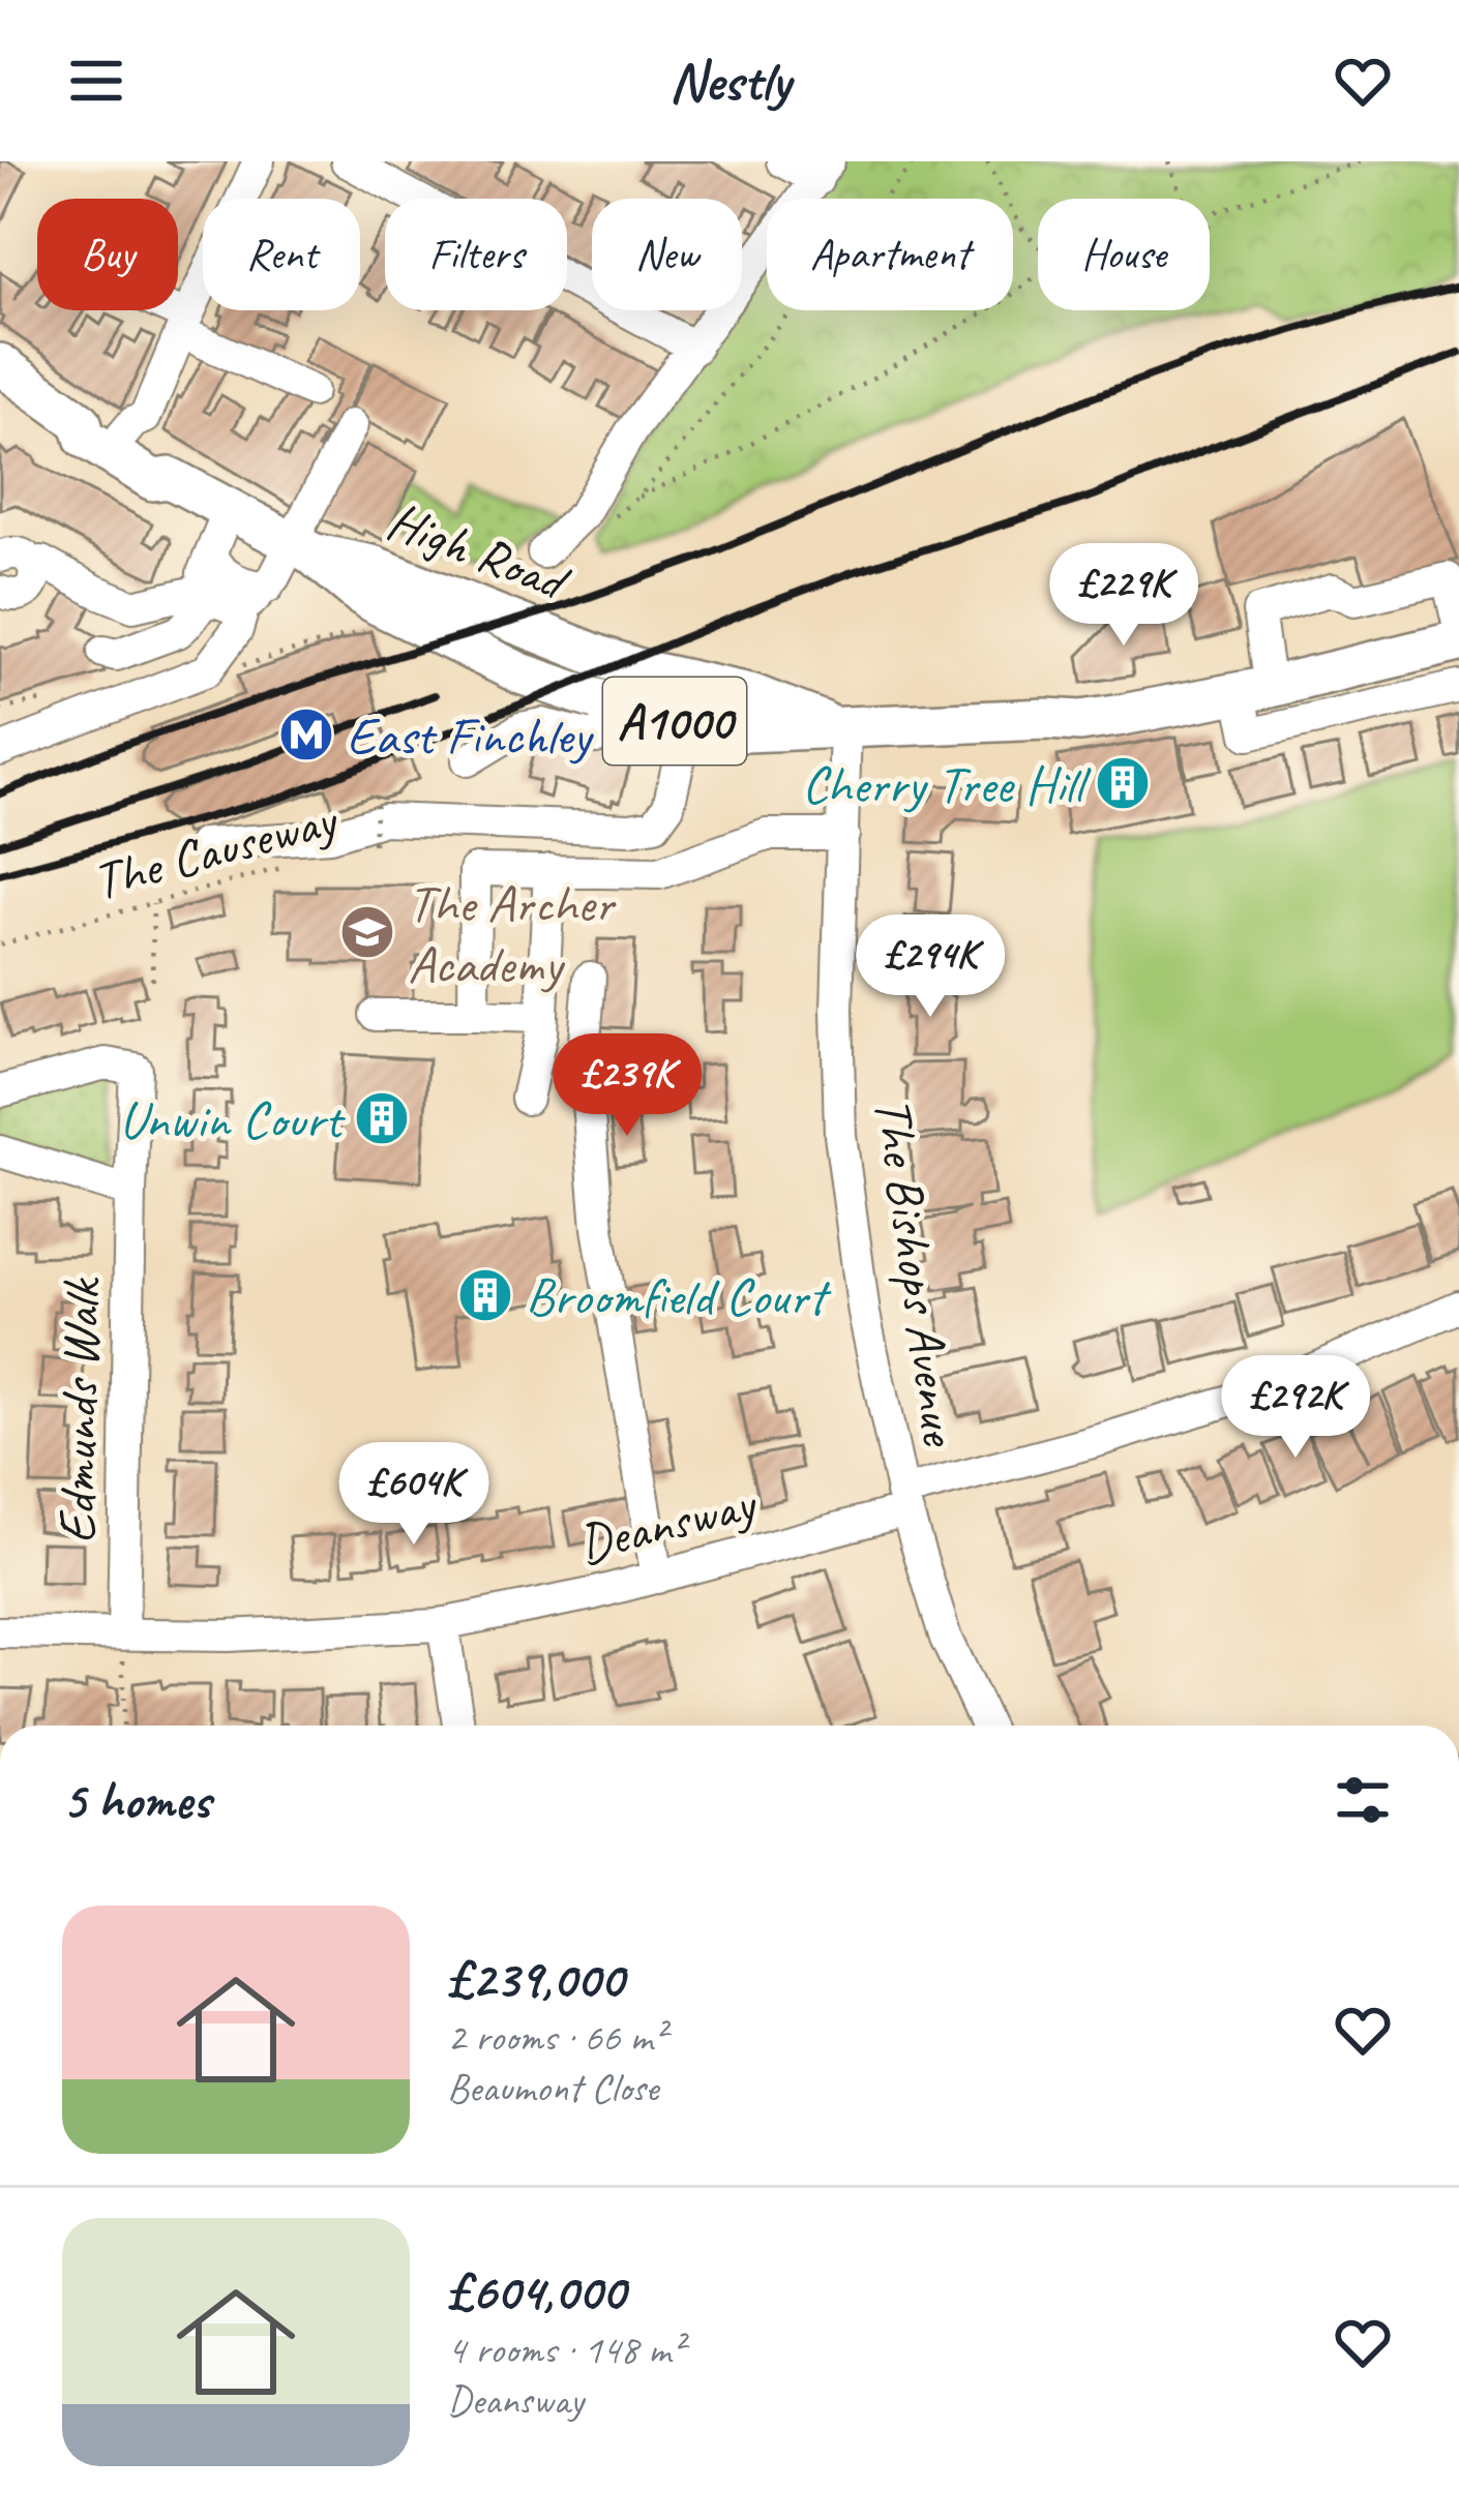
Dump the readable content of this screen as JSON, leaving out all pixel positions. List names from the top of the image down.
{
  "streets": {
    "main road": ["High Road", "A1000"],
    "street": ["The Bishops Avenue", "Edmunds Walk", "Deansway"],
    "path": ["The Causeway"]
  },
  "crossings": [
    ["High Road", "A1000"],
    ["High Road", "The Bishops Avenue"],
    ["A1000", "The Bishops Avenue"],
    ["The Bishops Avenue", "Deansway"],
    ["Edmunds Walk", "Deansway"]
  ],
  "places": {
    "metro station": ["East Finchley"],
    "building": ["Cherry Tree Hill", "Unwin Court", "Broomfield Court"],
    "school or university": ["The Archer Academy"]
  },
  "page": {
    "header": "Nestly",
    "chip": [
      "Buy",
      "Rent",
      "Filters",
      "New",
      "Apartment",
      "House"
    ],
    "price": [
      "£229K",
      "£294K",
      "£239K",
      "£292K",
      "£604K"
    ],
    "heading": "5 homes",
    "list": [
      {
        "name": "£239,000",
        "note": "2 rooms · 66 m² · Beaumont Close"
      },
      {
        "name": "£604,000",
        "note": "4 rooms · 148 m² · Deansway"
      }
    ]
  }
}
